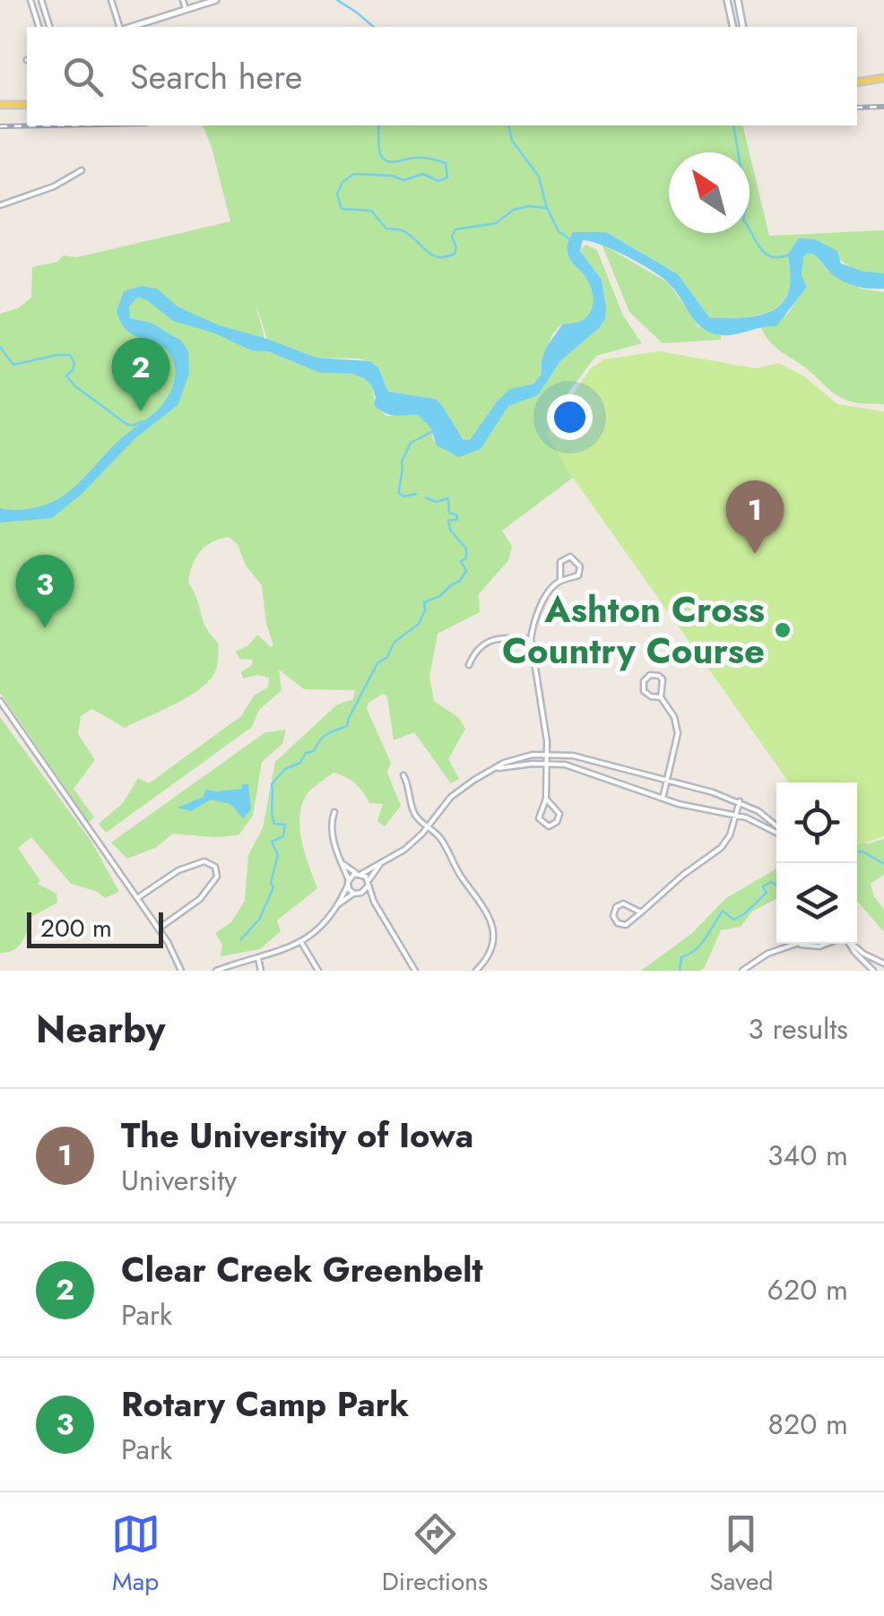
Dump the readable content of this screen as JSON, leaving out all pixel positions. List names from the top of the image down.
{
  "places": ["Ashton Cross Country Course"],
  "scale_bar": "200 m",
  "north": "top left",
  "page": {
    "search": "Search here",
    "pins": ["2", "1", "3"],
    "scale": "200 m",
    "heading": ["Nearby", "3 results"],
    "list": [
      {
        "mark": "1",
        "name": "The University of Iowa",
        "note": "University",
        "value": "340 m"
      },
      {
        "mark": "2",
        "name": "Clear Creek Greenbelt",
        "note": "Park",
        "value": "620 m"
      },
      {
        "mark": "3",
        "name": "Rotary Camp Park",
        "note": "Park",
        "value": "820 m"
      }
    ],
    "nav": ["Map", "Directions", "Saved"]
  }
}
